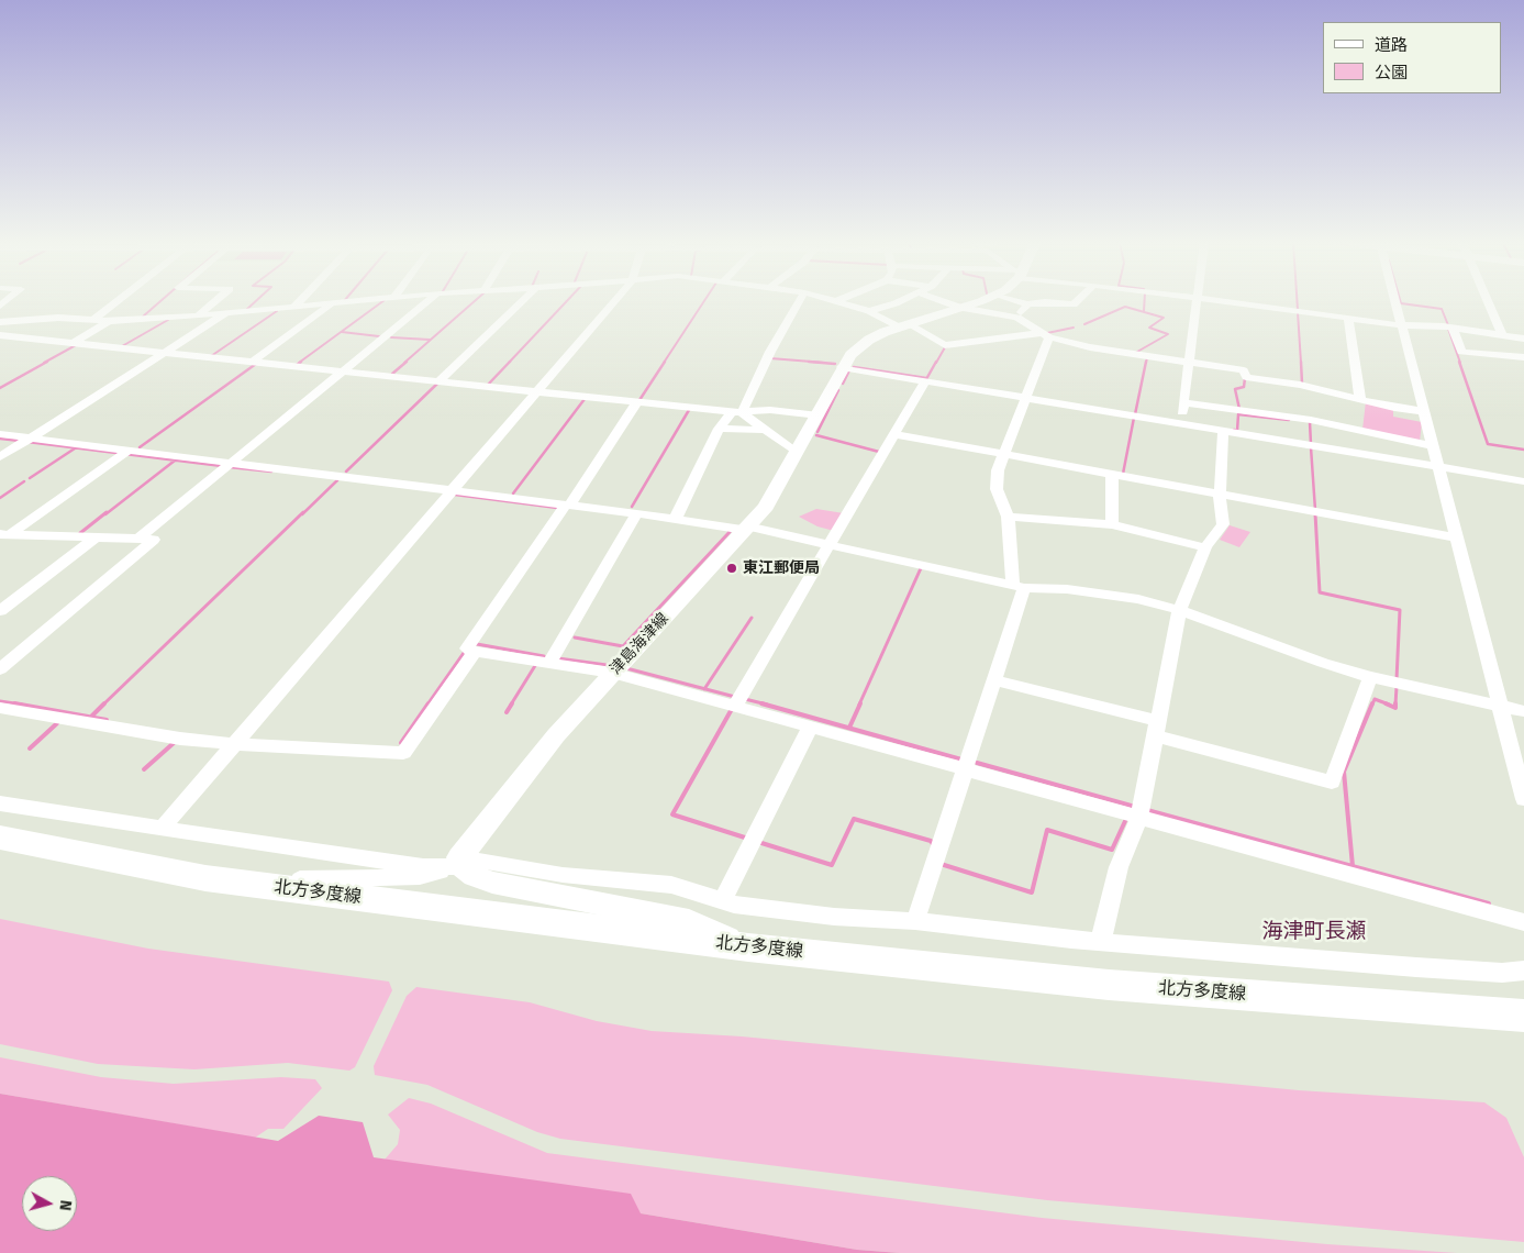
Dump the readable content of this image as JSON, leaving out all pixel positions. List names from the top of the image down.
{
  "streets": {
    "main road": ["津島海津線", "北方多度線"]
  },
  "districts": ["海津町長瀬"],
  "places": ["東江郵便局"],
  "legend": ["道路", "公園"],
  "north": "right"
}
